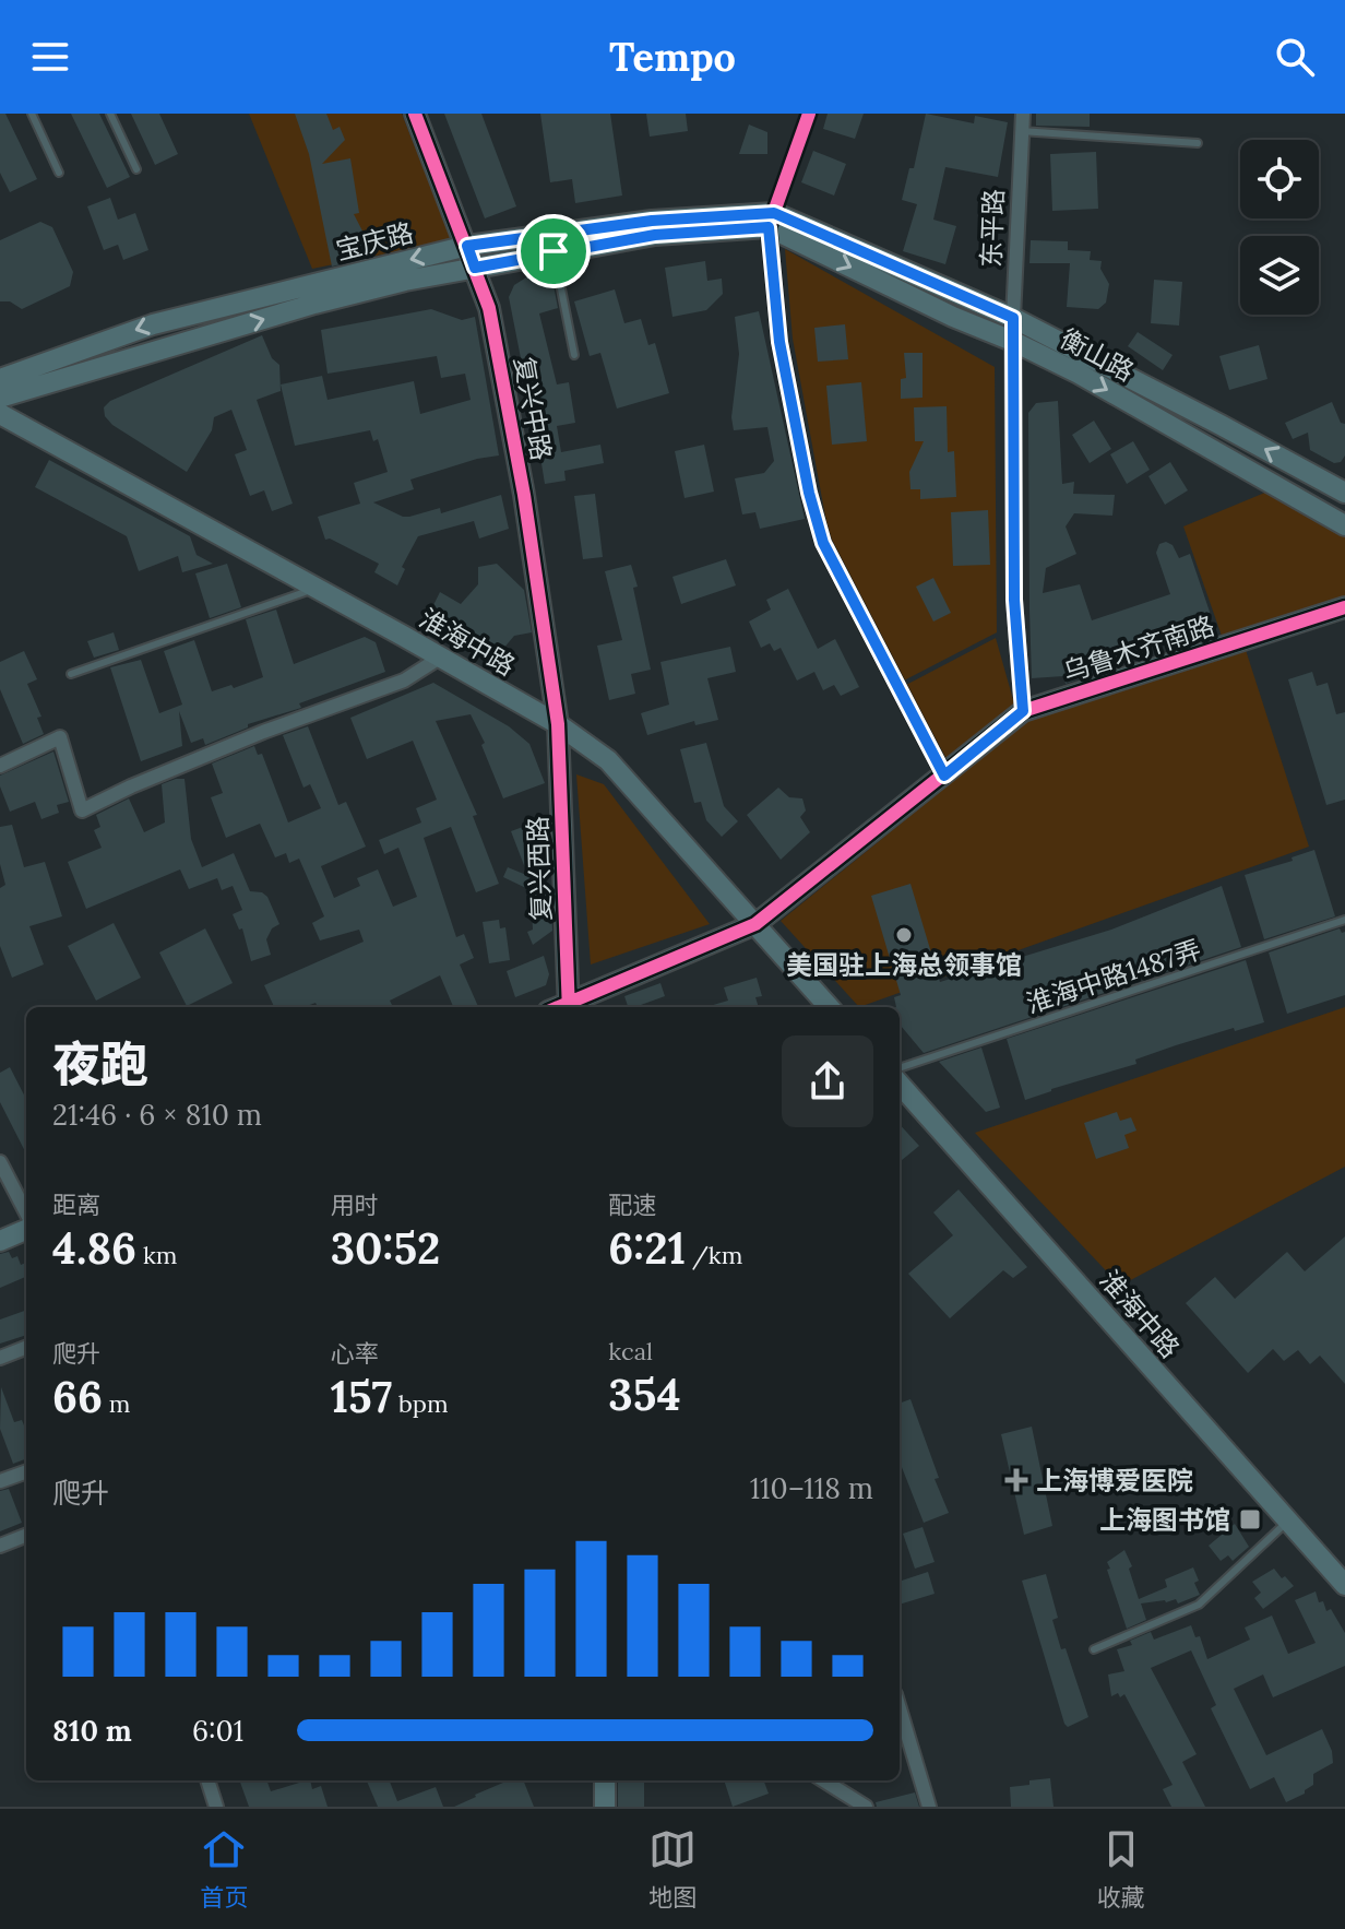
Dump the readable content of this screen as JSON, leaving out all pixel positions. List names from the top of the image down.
{
  "streets": {
    "main road": [
      "宝庆路",
      "衡山路",
      "复兴中路",
      "淮海中路",
      "乌鲁木齐南路",
      "复兴西路"
    ],
    "street": ["东平路"],
    "lane": ["淮海中路1487弄"]
  },
  "crossings": [
    ["东平路", "衡山路"],
    ["东平路", "乌鲁木齐南路"],
    ["宝庆路", "衡山路"],
    ["宝庆路", "复兴中路"],
    ["复兴中路", "淮海中路"],
    ["复兴中路", "复兴西路"],
    ["淮海中路", "乌鲁木齐南路"],
    ["淮海中路", "复兴西路"]
  ],
  "places": {
    "other": ["美国驻上海总领事馆"],
    "health": ["上海博爱医院"],
    "transit": ["上海图书馆"]
  },
  "page": {
    "header": "Tempo",
    "heading": ["夜跑", "21:46 · 6 × 810 m"],
    "stats": [
      ["距离", "4.86 km"],
      ["用时", "30:52"],
      ["配速", "6:21 /km"],
      ["爬升", "66 m"],
      ["心率", "157 bpm"],
      ["kcal", "354"]
    ],
    "chart": ["爬升", "110–118 m"],
    "list": [
      {
        "name": "810 m",
        "note": "6:01"
      }
    ],
    "tabs": ["首页", "地图", "收藏"]
  }
}
